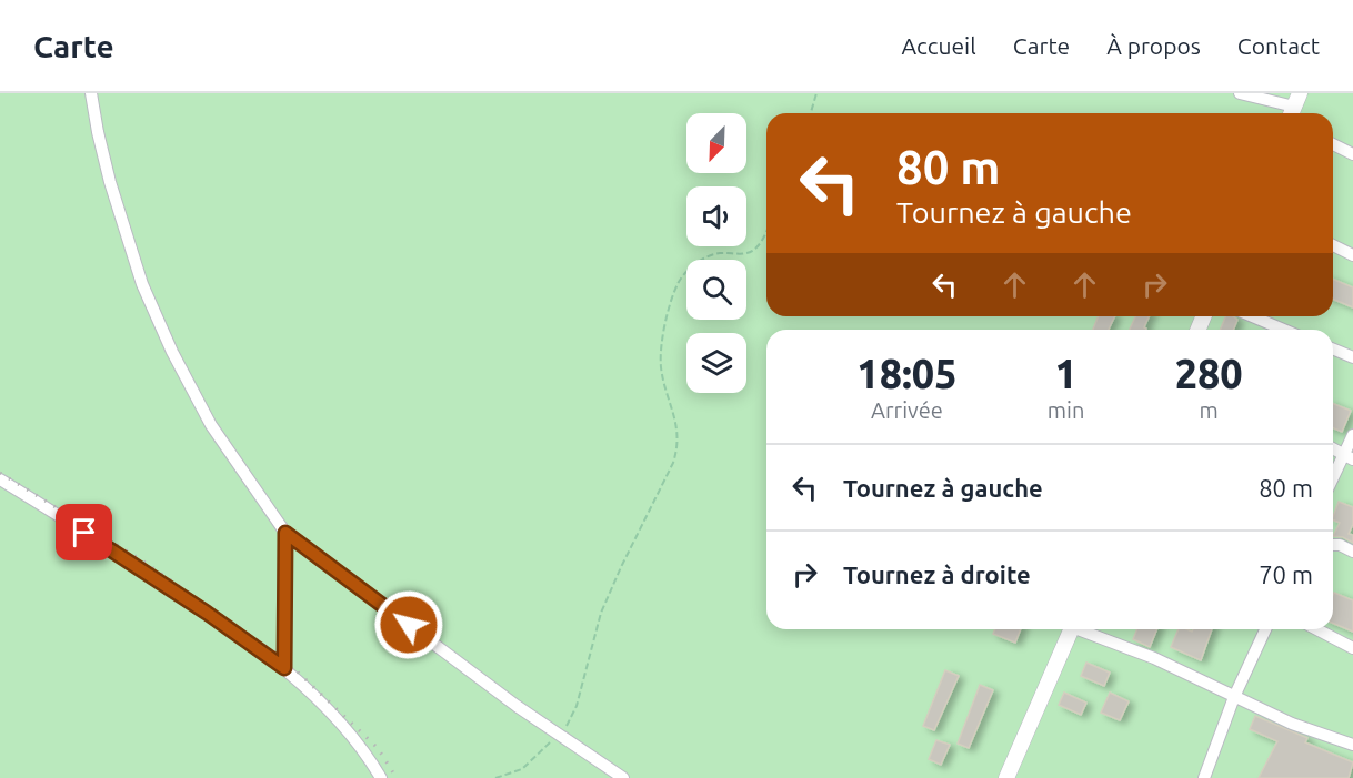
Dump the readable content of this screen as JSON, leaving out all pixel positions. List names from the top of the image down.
{
  "north": "bottom left",
  "page": {
    "header": "Carte",
    "nav": [
      "Accueil",
      "Carte",
      "À propos",
      "Contact"
    ],
    "turn": ["80 m", "Tournez à gauche"],
    "eta": [
      "18:05",
      "Arrivée",
      "1",
      "min",
      "280",
      "m"
    ],
    "list": [
      {
        "name": "Tournez à gauche",
        "value": "80 m"
      },
      {
        "name": "Tournez à droite",
        "value": "70 m"
      }
    ]
  }
}
